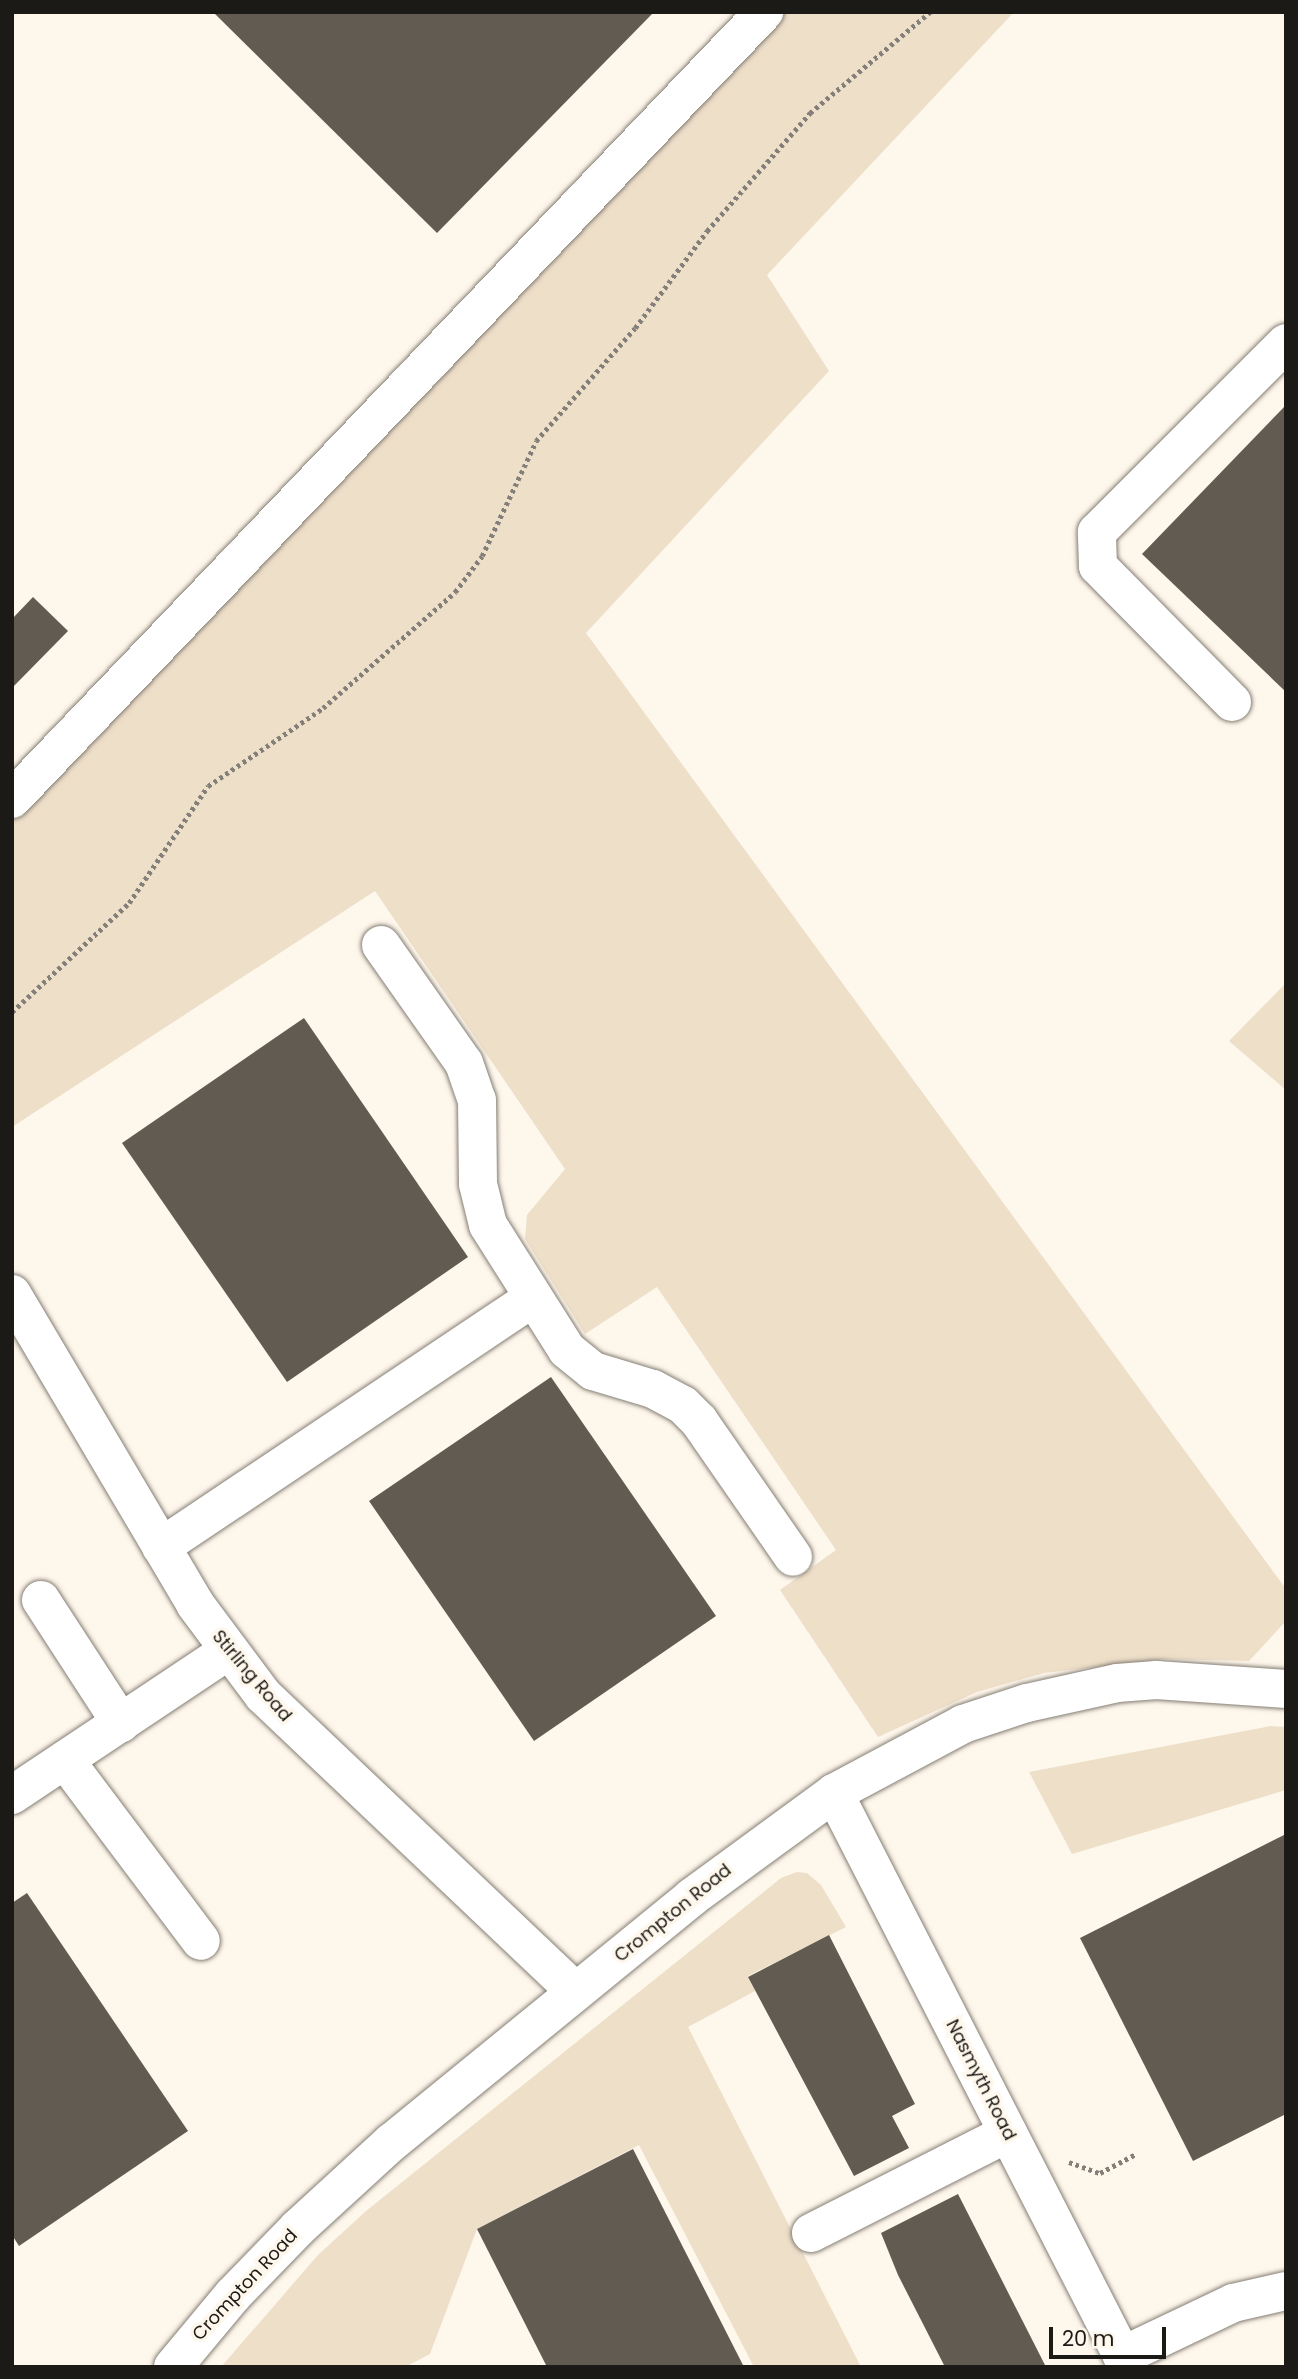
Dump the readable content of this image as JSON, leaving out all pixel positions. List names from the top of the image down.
{
  "streets": {
    "street": ["Stirling Road", "Crompton Road", "Nasmyth Road"]
  },
  "crossings": [
    ["Stirling Road", "Crompton Road"],
    ["Crompton Road", "Nasmyth Road"]
  ],
  "scale_bar": "20 m"
}
